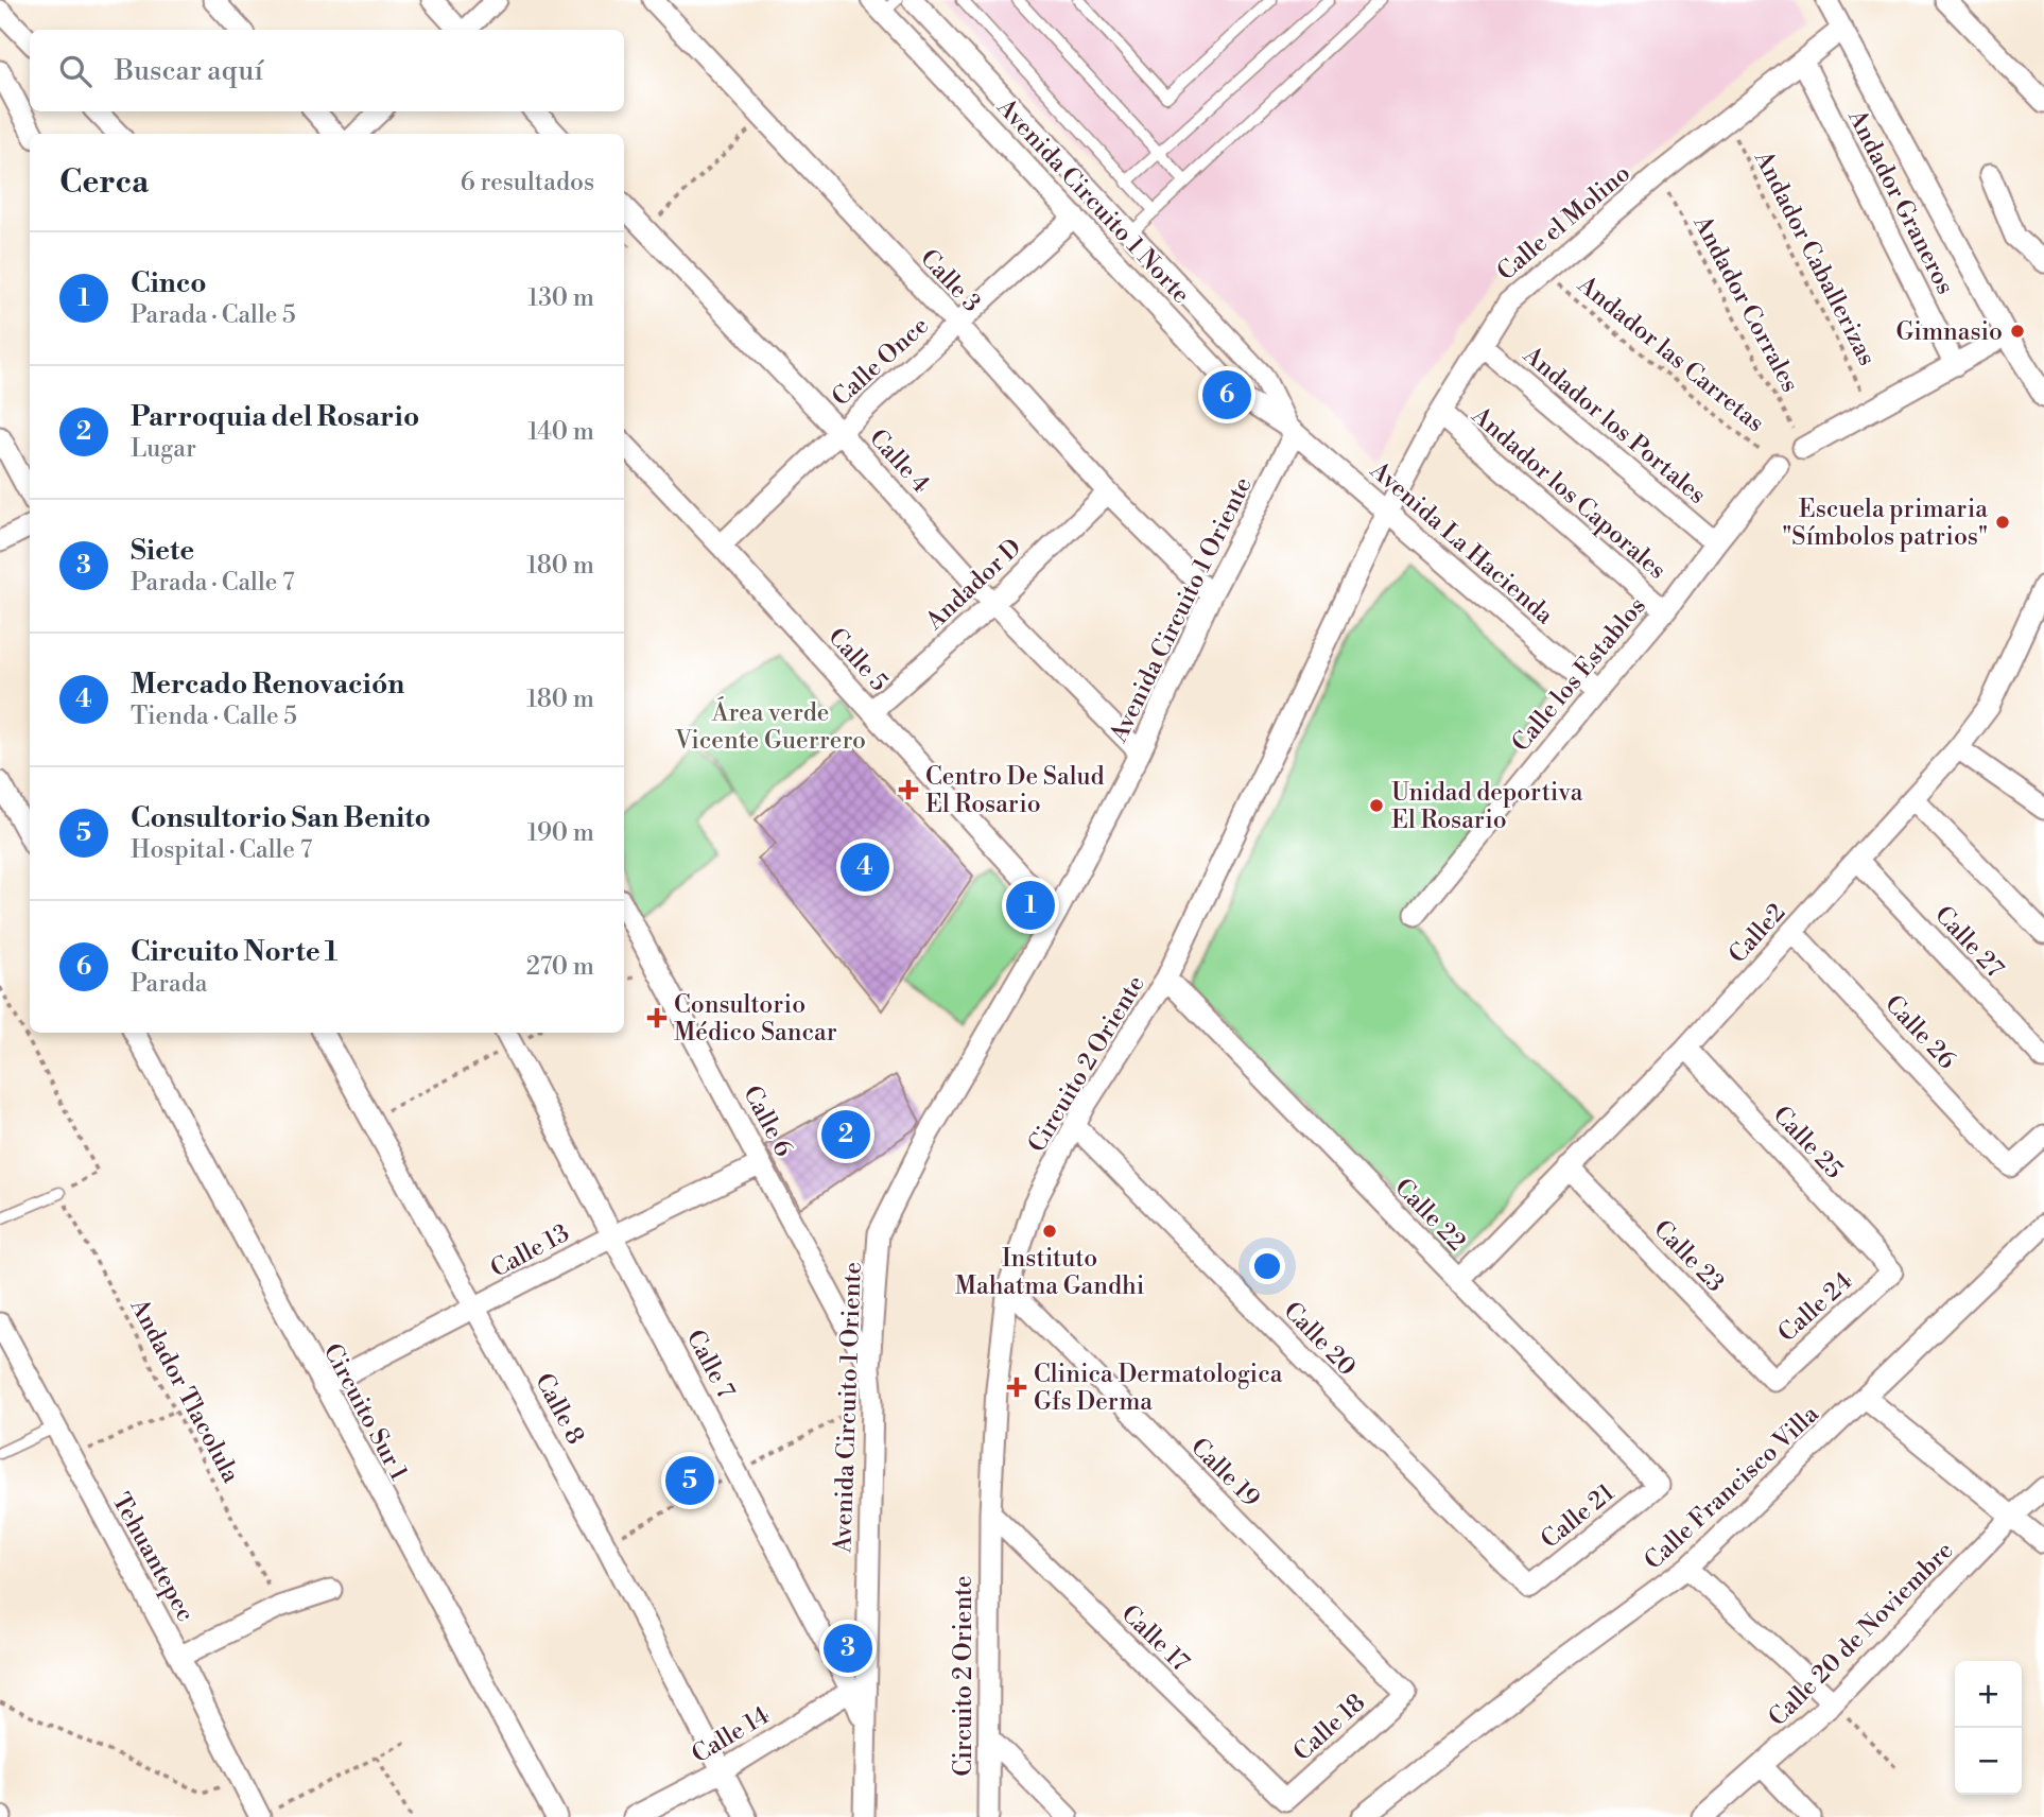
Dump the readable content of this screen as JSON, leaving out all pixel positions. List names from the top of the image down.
{
  "streets": {
    "street": [
      "Avenida Circuito 1 Norte",
      "Andador Graneros",
      "Calle el Molino",
      "Calle 3",
      "Calle Once",
      "Andador los Portales",
      "Calle 4",
      "Andador los Caporales",
      "Avenida La Hacienda",
      "Andador D",
      "Avenida Circuito 1 Oriente",
      "Calle 5",
      "Calle los Establos",
      "Calle2",
      "Calle 27",
      "Calle 26",
      "Circuito 2 Oriente",
      "Calle 6",
      "Calle 25",
      "Calle 22",
      "Calle 13",
      "Calle 23",
      "Calle 24",
      "Calle 20",
      "Calle 7",
      "Calle 8",
      "Circuito Sur 1",
      "Calle 19",
      "Calle Francisco Villa",
      "Calle 21",
      "Tehuantepec",
      "Calle 20 de Noviembre",
      "Calle 17",
      "Calle 18",
      "Calle 14"
    ],
    "path": [
      "Andador Caballerizas",
      "Andador Corrales",
      "Andador las Carretas",
      "Andador Tlacolula"
    ]
  },
  "crossings": [
    ["Avenida Circuito 1 Norte", "Calle Once"],
    ["Avenida Circuito 1 Norte", "Avenida La Hacienda"],
    ["Avenida Circuito 1 Norte", "Avenida Circuito 1 Oriente"],
    ["Andador Graneros", "Calle el Molino"],
    ["Calle el Molino", "Andador Caballerizas"],
    ["Calle el Molino", "Andador Corrales"],
    ["Calle el Molino", "Andador las Carretas"],
    ["Calle el Molino", "Andador los Portales"],
    ["Calle el Molino", "Andador los Caporales"],
    ["Calle el Molino", "Avenida La Hacienda"],
    ["Calle el Molino", "Circuito 2 Oriente"],
    ["Calle 3", "Calle Once"],
    ["Calle 3", "Andador D"],
    ["Calle 3", "Avenida Circuito 1 Oriente"],
    ["Andador las Carretas", "Calle los Establos"],
    ["Calle Once", "Calle 4"],
    ["Calle Once", "Calle 5"],
    ["Andador los Portales", "Calle los Establos"],
    ["Calle 4", "Andador D"],
    ["Calle 4", "Avenida Circuito 1 Oriente"],
    ["Andador los Caporales", "Calle los Establos"],
    ["Avenida La Hacienda", "Avenida Circuito 1 Oriente"],
    ["Avenida La Hacienda", "Calle los Establos"],
    ["Avenida La Hacienda", "Circuito 2 Oriente"],
    ["Andador D", "Calle 5"],
    ["Avenida Circuito 1 Oriente", "Calle 5"],
    ["Avenida Circuito 1 Oriente", "Calle 6"],
    ["Avenida Circuito 1 Oriente", "Calle 7"],
    ["Calle2", "Calle 27"],
    ["Calle2", "Calle 26"],
    ["Calle2", "Calle 25"],
    ["Calle2", "Calle 22"],
    ["Calle2", "Calle 23"],
    ["Circuito 2 Oriente", "Calle 22"],
    ["Circuito 2 Oriente", "Calle 20"],
    ["Circuito 2 Oriente", "Calle 19"],
    ["Circuito 2 Oriente", "Calle 17"],
    ["Calle 6", "Calle 13"],
    ["Calle 25", "Calle 24"],
    ["Calle 22", "Calle 21"],
    ["Calle 13", "Calle 7"],
    ["Calle 13", "Calle 8"],
    ["Calle 13", "Circuito Sur 1"],
    ["Calle 23", "Calle 24"],
    ["Calle 20", "Calle 21"],
    ["Calle 7", "Calle 14"],
    ["Calle 8", "Calle 14"],
    ["Calle 19", "Calle 18"],
    ["Calle 17", "Calle 18"]
  ],
  "parks": ["Área verde Vicente Guerrero"],
  "places": {
    "other": [
      "Gimnasio",
      "Escuela primaria \"Símbolos patrios\"",
      "Unidad deportiva El Rosario",
      "Instituto Mahatma Gandhi"
    ],
    "health": ["Centro De Salud El Rosario", "Consultorio Médico Sancar", "Clinica Dermatologica Gfs Derma"]
  },
  "page": {
    "search": "Buscar aquí",
    "heading": ["Cerca", "6 resultados"],
    "list": [
      {
        "mark": "1",
        "name": "Cinco",
        "note": "Parada · Calle 5",
        "value": "130 m"
      },
      {
        "mark": "2",
        "name": "Parroquia del Rosario",
        "note": "Lugar",
        "value": "140 m"
      },
      {
        "mark": "3",
        "name": "Siete",
        "note": "Parada · Calle 7",
        "value": "180 m"
      },
      {
        "mark": "4",
        "name": "Mercado Renovación",
        "note": "Tienda · Calle 5",
        "value": "180 m"
      },
      {
        "mark": "5",
        "name": "Consultorio San Benito",
        "note": "Hospital · Calle 7",
        "value": "190 m"
      },
      {
        "mark": "6",
        "name": "Circuito Norte 1",
        "note": "Parada",
        "value": "270 m"
      }
    ],
    "pins": [
      "6",
      "4",
      "1",
      "2",
      "5",
      "3"
    ],
    "map_buttons": ["+", "−"]
  }
}
